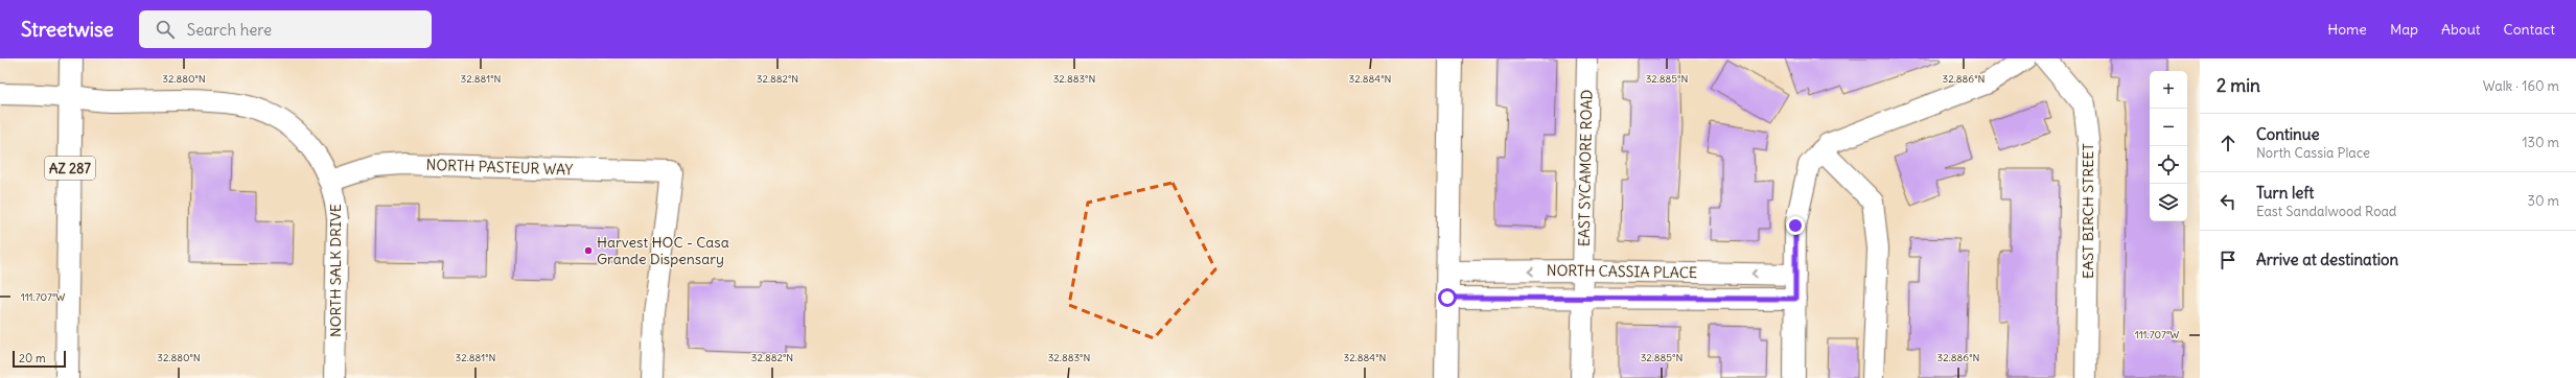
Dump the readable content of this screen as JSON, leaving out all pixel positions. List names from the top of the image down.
{
  "streets": {
    "street": [
      "NORTH PASTEUR WAY",
      "AZ 287",
      "EAST SYCAMORE ROAD",
      "EAST BIRCH STREET",
      "NORTH SALK DRIVE",
      "NORTH CASSIA PLACE"
    ]
  },
  "crossings": [
    ["NORTH PASTEUR WAY", "NORTH SALK DRIVE"],
    ["AZ 287", "NORTH SALK DRIVE"],
    ["EAST SYCAMORE ROAD", "NORTH CASSIA PLACE"]
  ],
  "places": ["Harvest HOC - Casa Grande Dispensary"],
  "scale_bar": "20 m",
  "page": {
    "header": "Streetwise",
    "search": "Search here",
    "nav": [
      "Home",
      "Map",
      "About",
      "Contact"
    ],
    "heading": ["2 min", "Walk · 160 m"],
    "map_buttons": ["+", "−"],
    "list": [
      ["Continue", "North Cassia Place", "130 m"],
      ["Turn left", "East Sandalwood Road", "30 m"],
      "Arrive at destination"
    ],
    "scale": "20 m"
  },
  "coordinates": [
    "32.880°N",
    "32.881°N",
    "32.882°N",
    "32.883°N",
    "32.884°N",
    "32.885°N",
    "32.886°N",
    "111.707°W"
  ]
}
